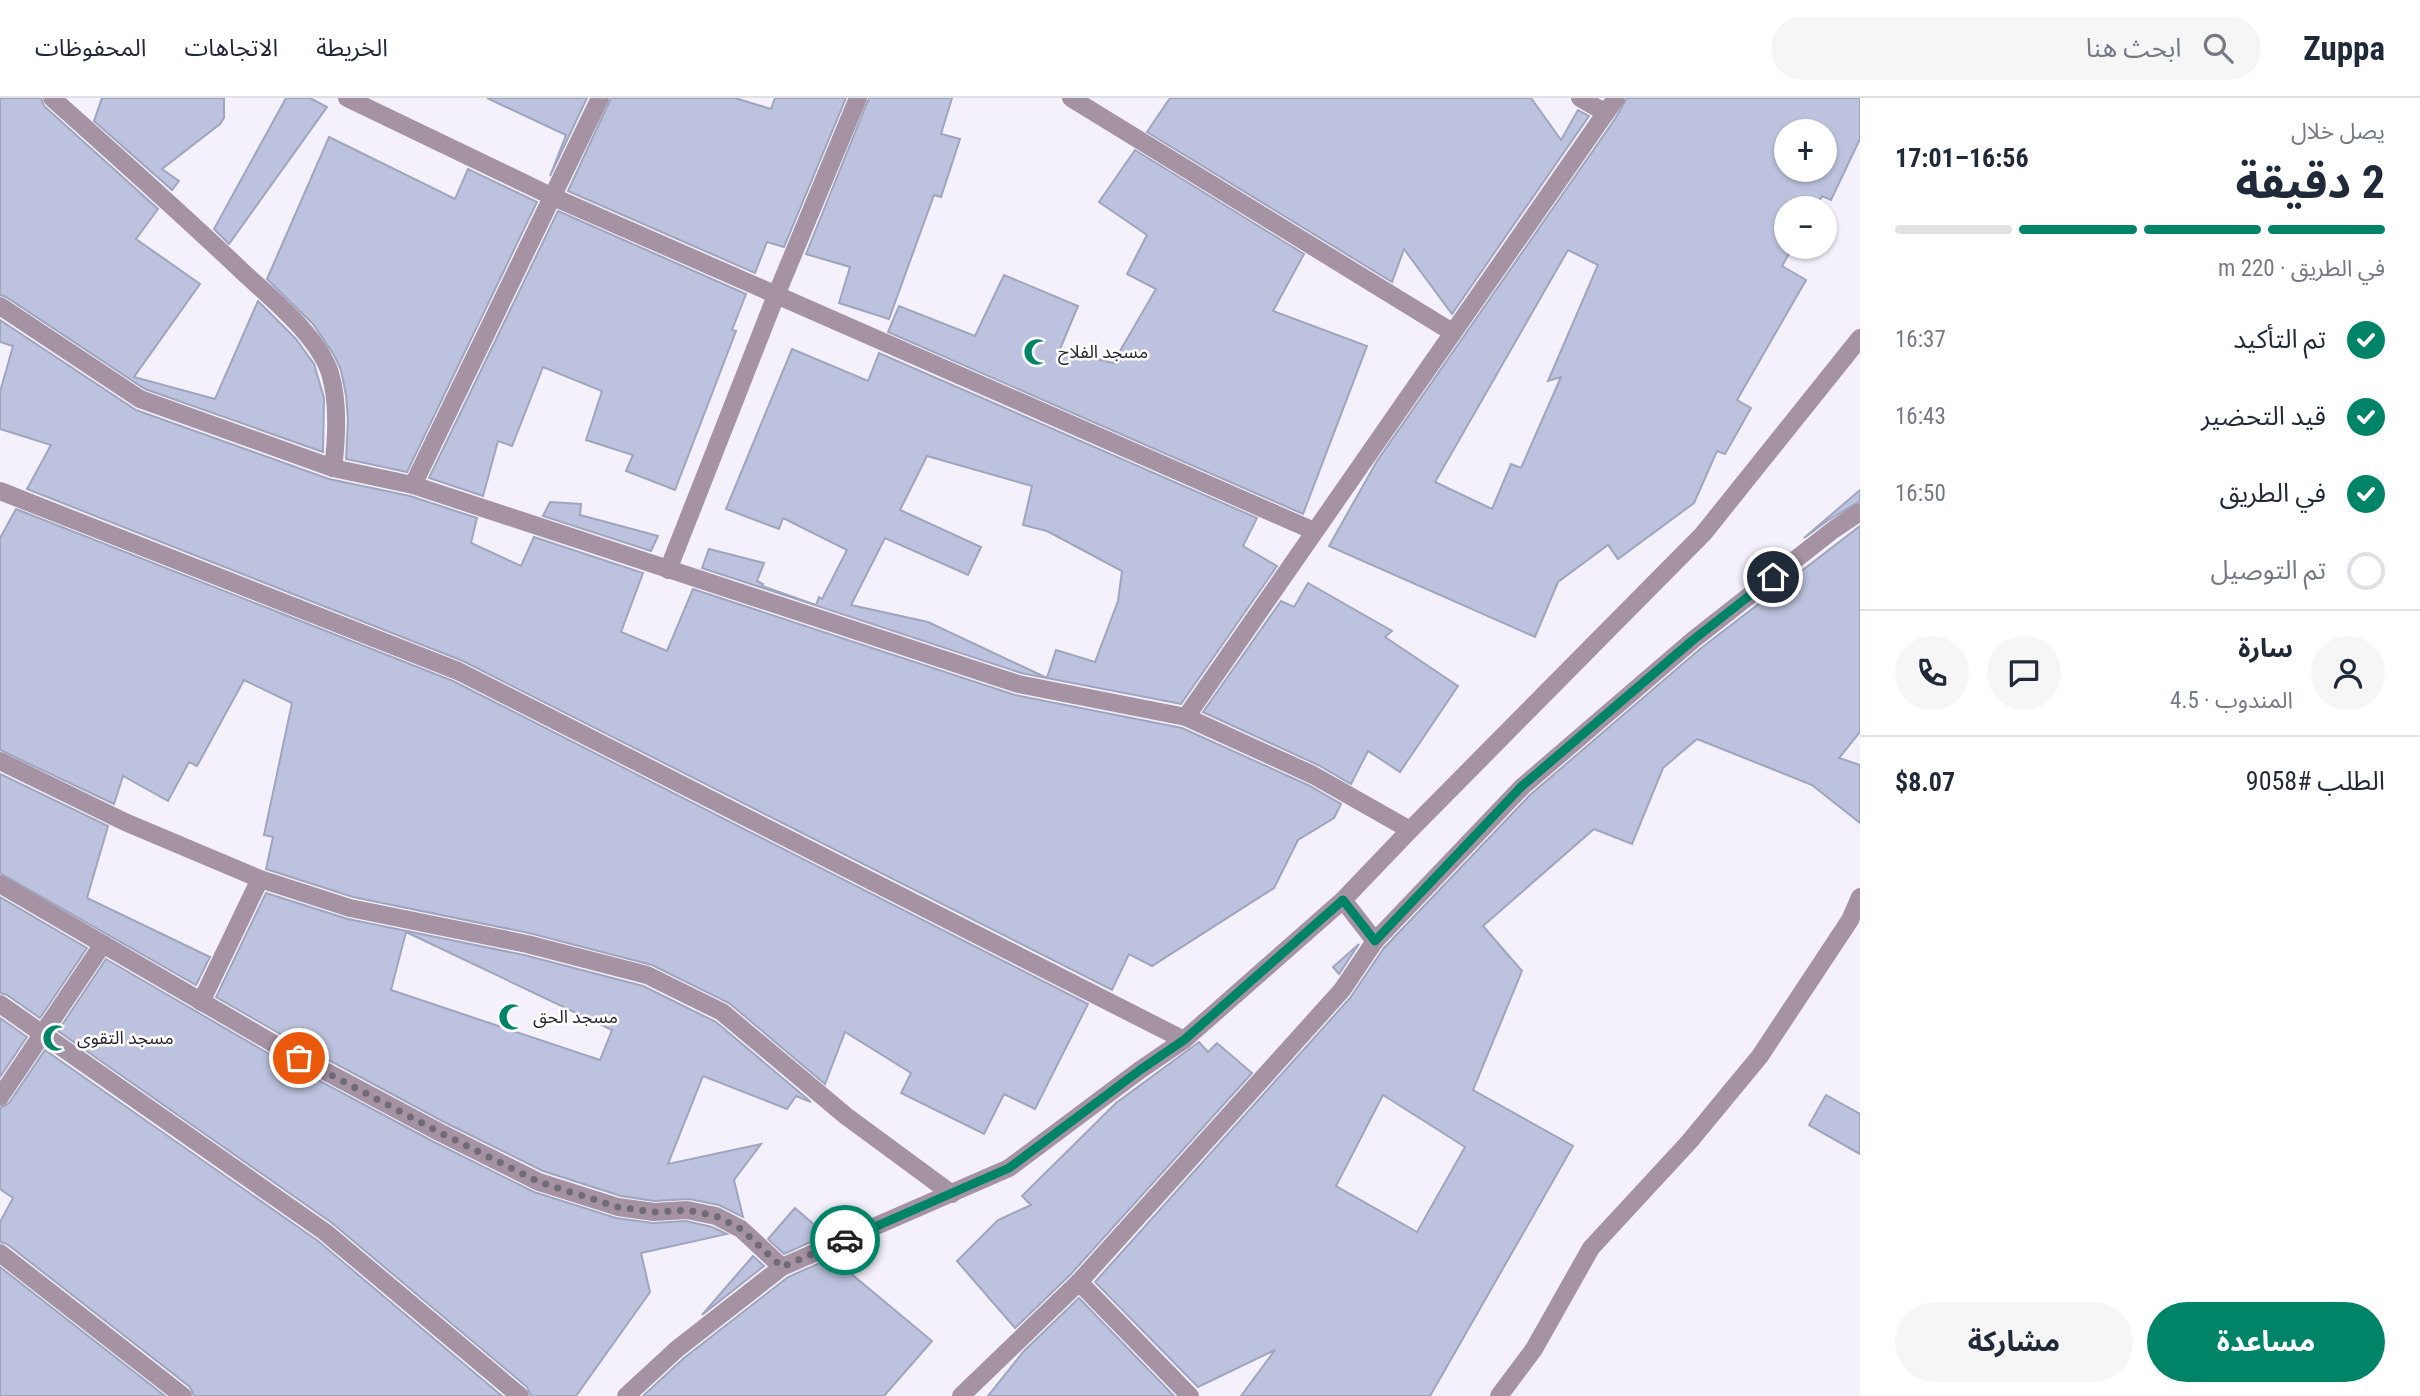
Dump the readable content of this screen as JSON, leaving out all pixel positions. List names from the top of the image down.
{
  "places": {
    "mosque": ["مسجد الفلاح", "مسجد الحق", "مسجد التقوى"]
  },
  "page": {
    "header": "Zuppa",
    "search": "ابحث هنا",
    "nav": ["الخريطة", "الاتجاهات", "المحفوظات"],
    "heading": ["2 دقيقة", "يصل خلال", "16:56–17:01"],
    "panel": [
      "سارة",
      "المندوب · 4.5",
      "الطلب #9058",
      "$8.07"
    ],
    "map_buttons": ["+", "−"],
    "bar": "في الطريق · 220 m",
    "list": [
      ["تم التأكيد", "16:37"],
      ["قيد التحضير", "16:43"],
      ["في الطريق", "16:50"],
      "تم التوصيل"
    ],
    "buttons": ["مساعدة", "مشاركة"]
  }
}
